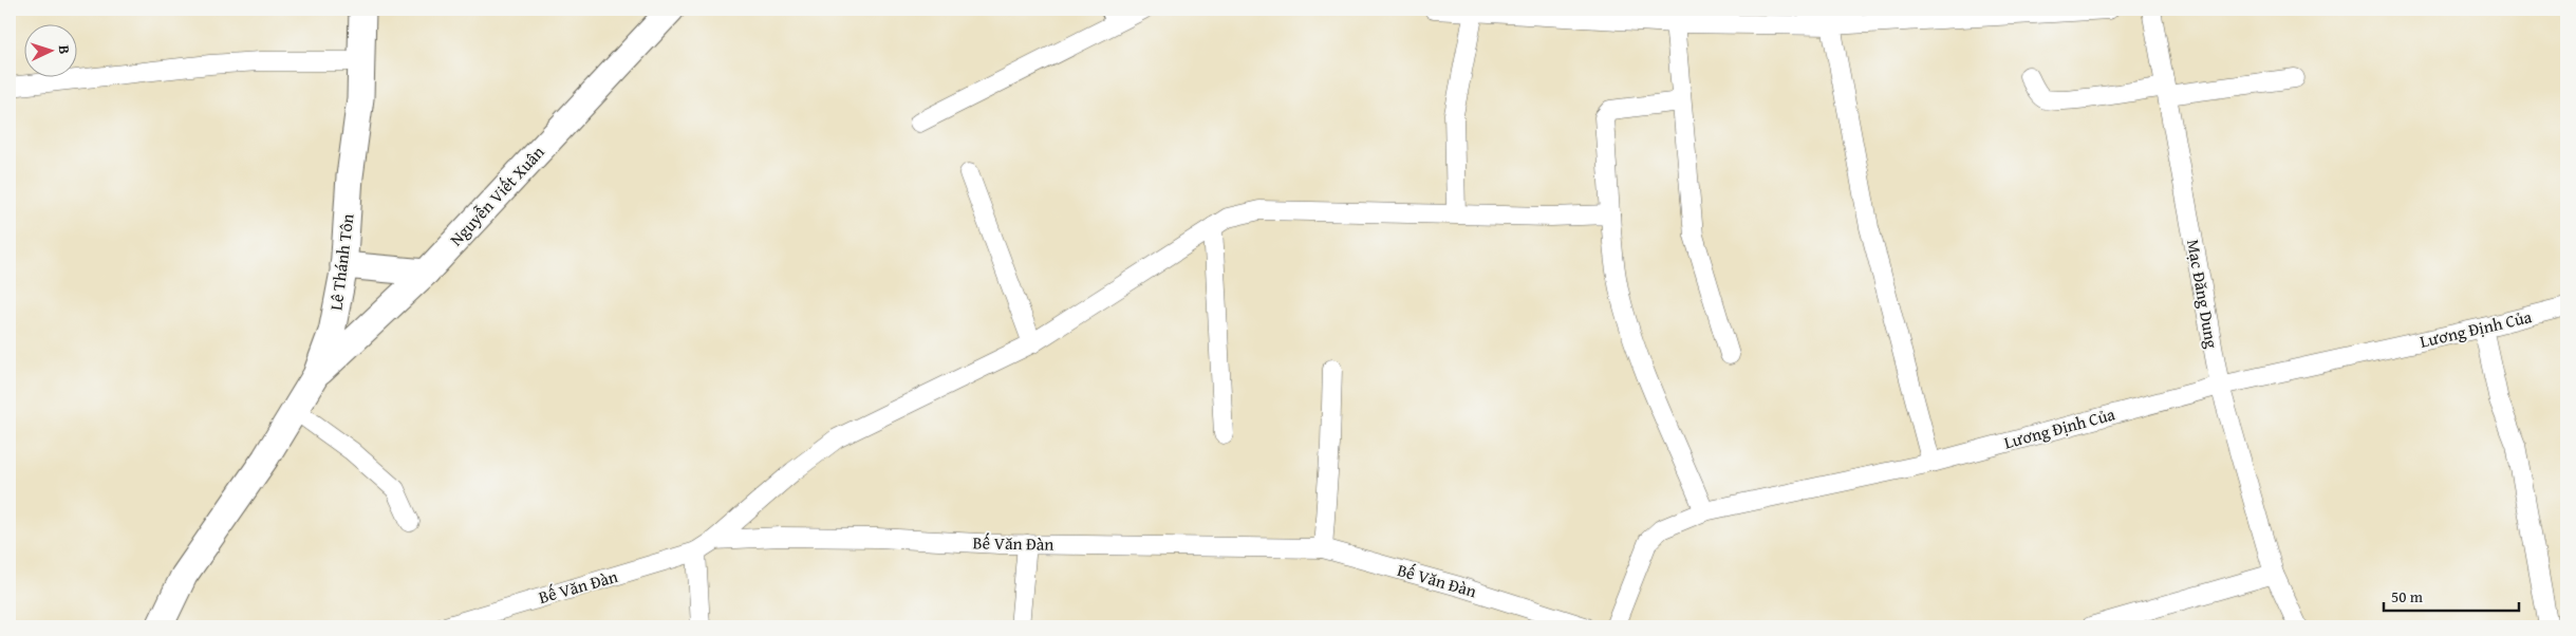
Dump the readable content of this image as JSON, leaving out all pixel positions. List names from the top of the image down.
{
  "streets": {
    "main road": ["Nguyễn Viết Xuân", "Lê Thánh Tôn"],
    "street": ["Mạc Đăng Dung", "Lương Định Của", "Bế Văn Đàn"]
  },
  "crossings": [
    ["Nguyễn Viết Xuân", "Lê Thánh Tôn"],
    ["Mạc Đăng Dung", "Lương Định Của"]
  ],
  "scale_bar": "50 m",
  "north": "right"
}
